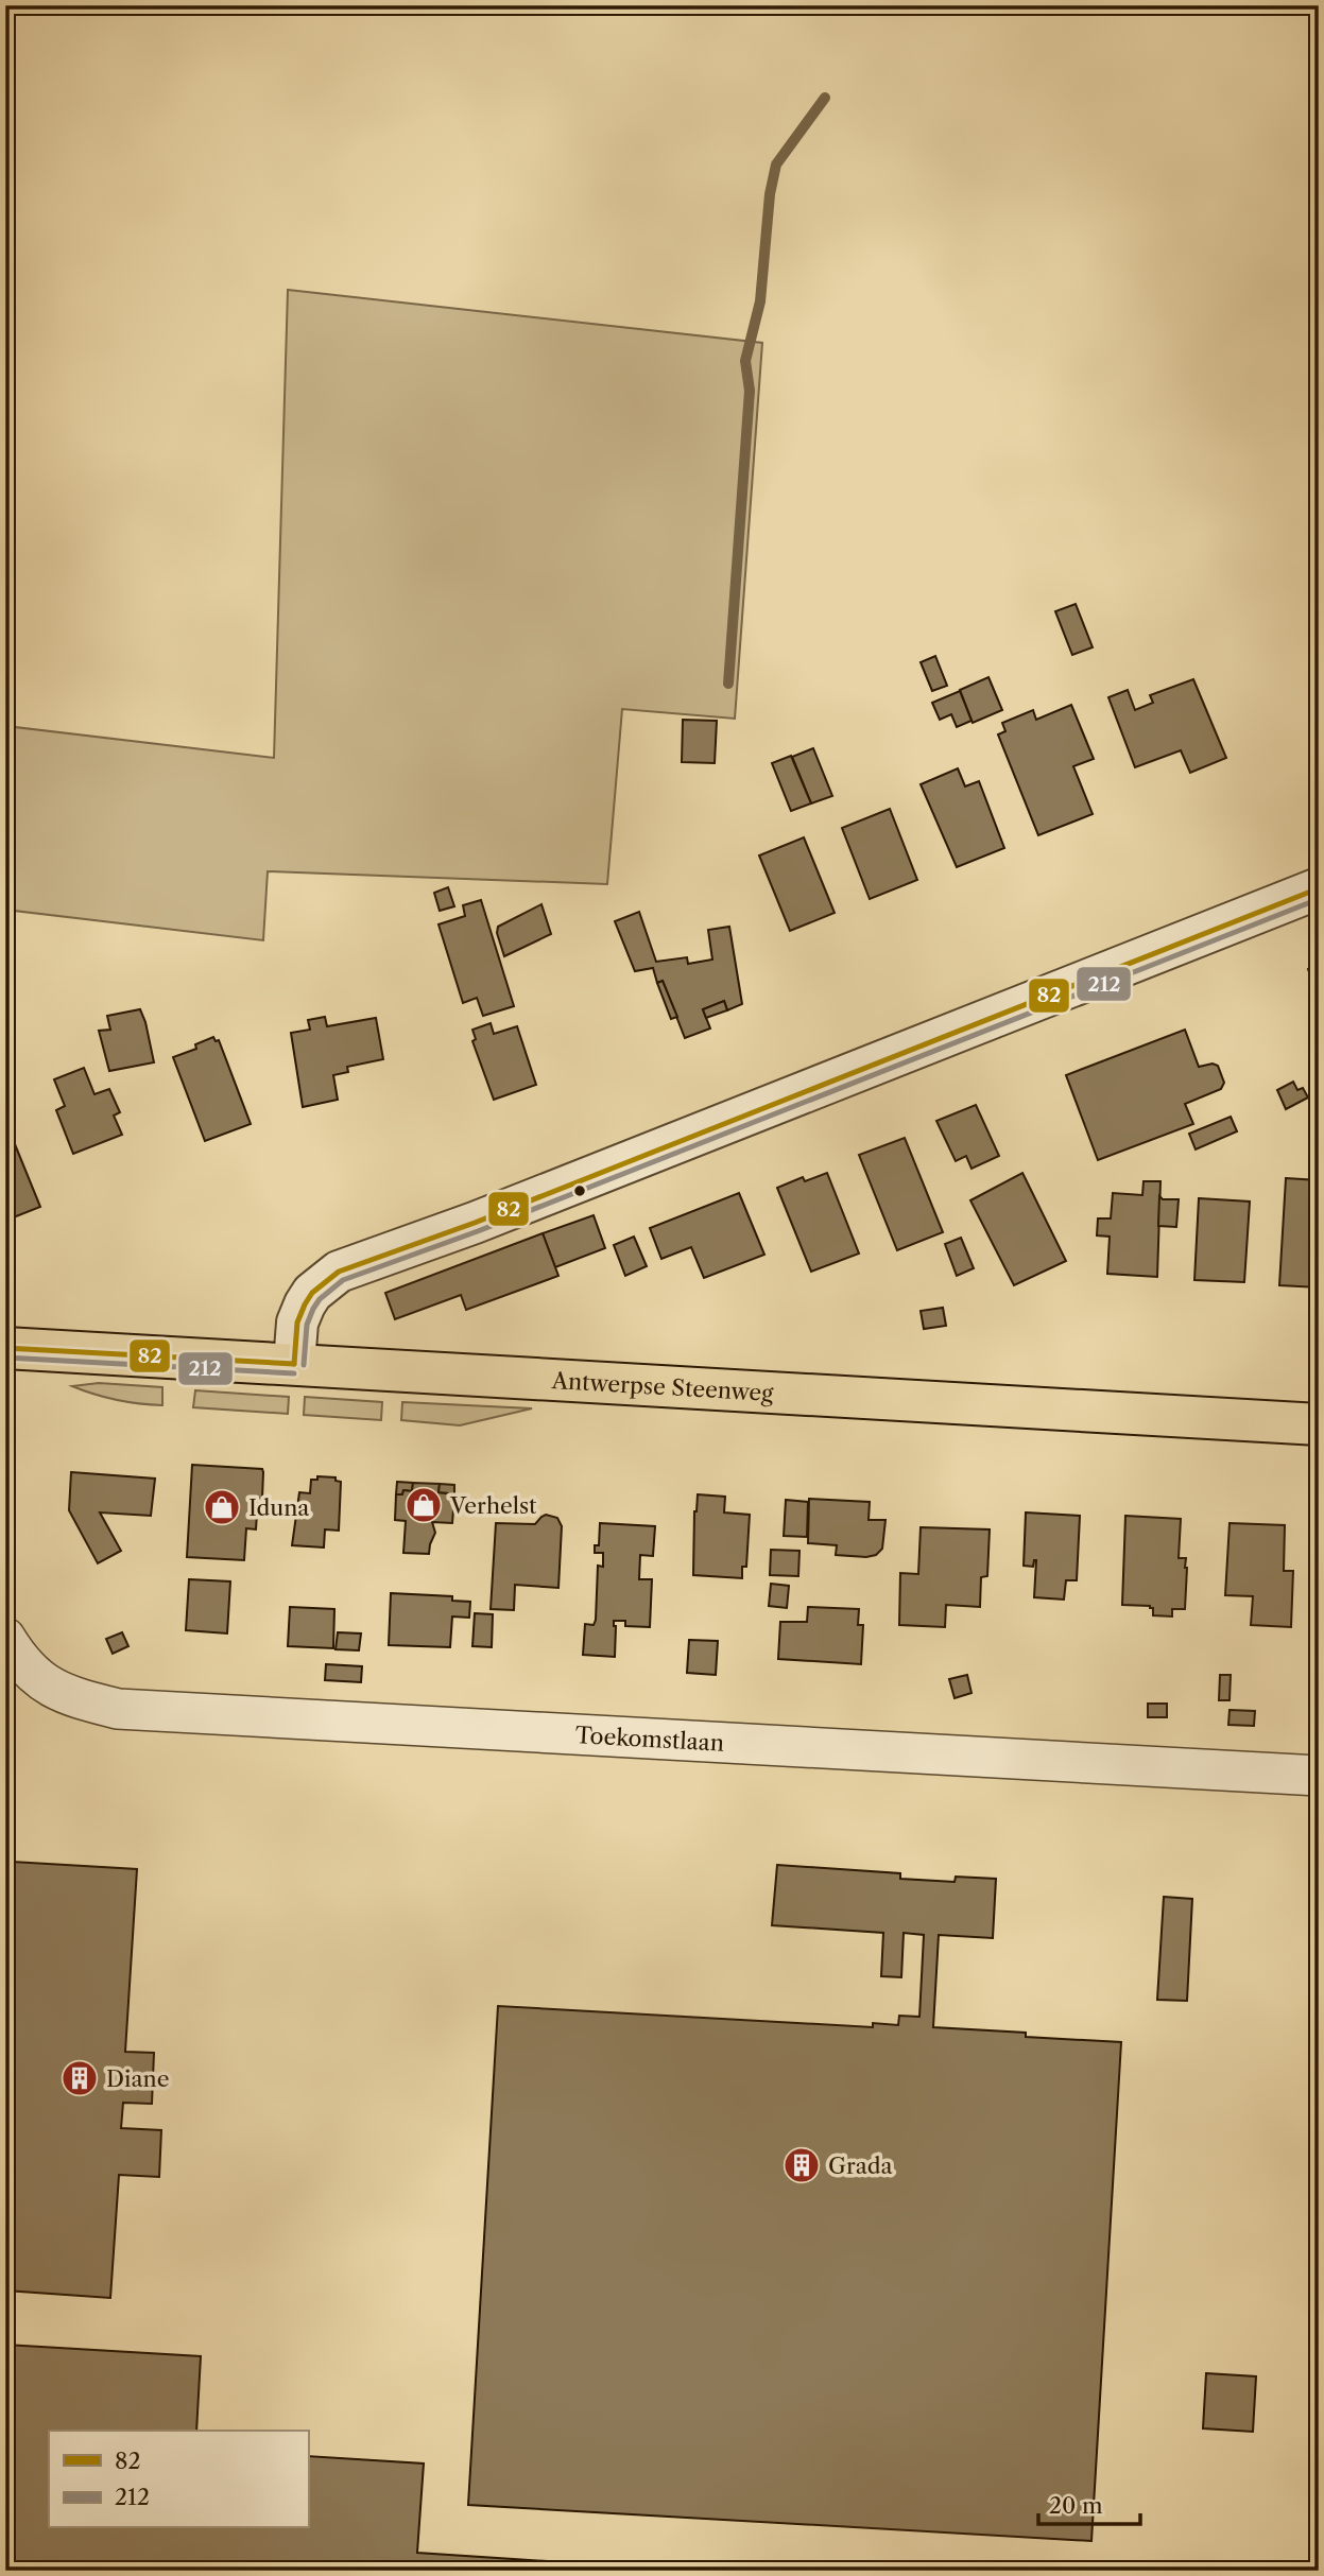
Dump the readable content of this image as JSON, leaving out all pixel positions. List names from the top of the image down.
{
  "streets": {
    "main road": ["Antwerpse Steenweg"],
    "street": ["Toekomstlaan"]
  },
  "places": {
    "shop": ["Verhelst", "Iduna"],
    "building": ["Diane", "Grada"]
  },
  "lines": ["transit line 82", "transit line 212"],
  "legend": ["82", "212"],
  "scale_bar": "20 m"
}
